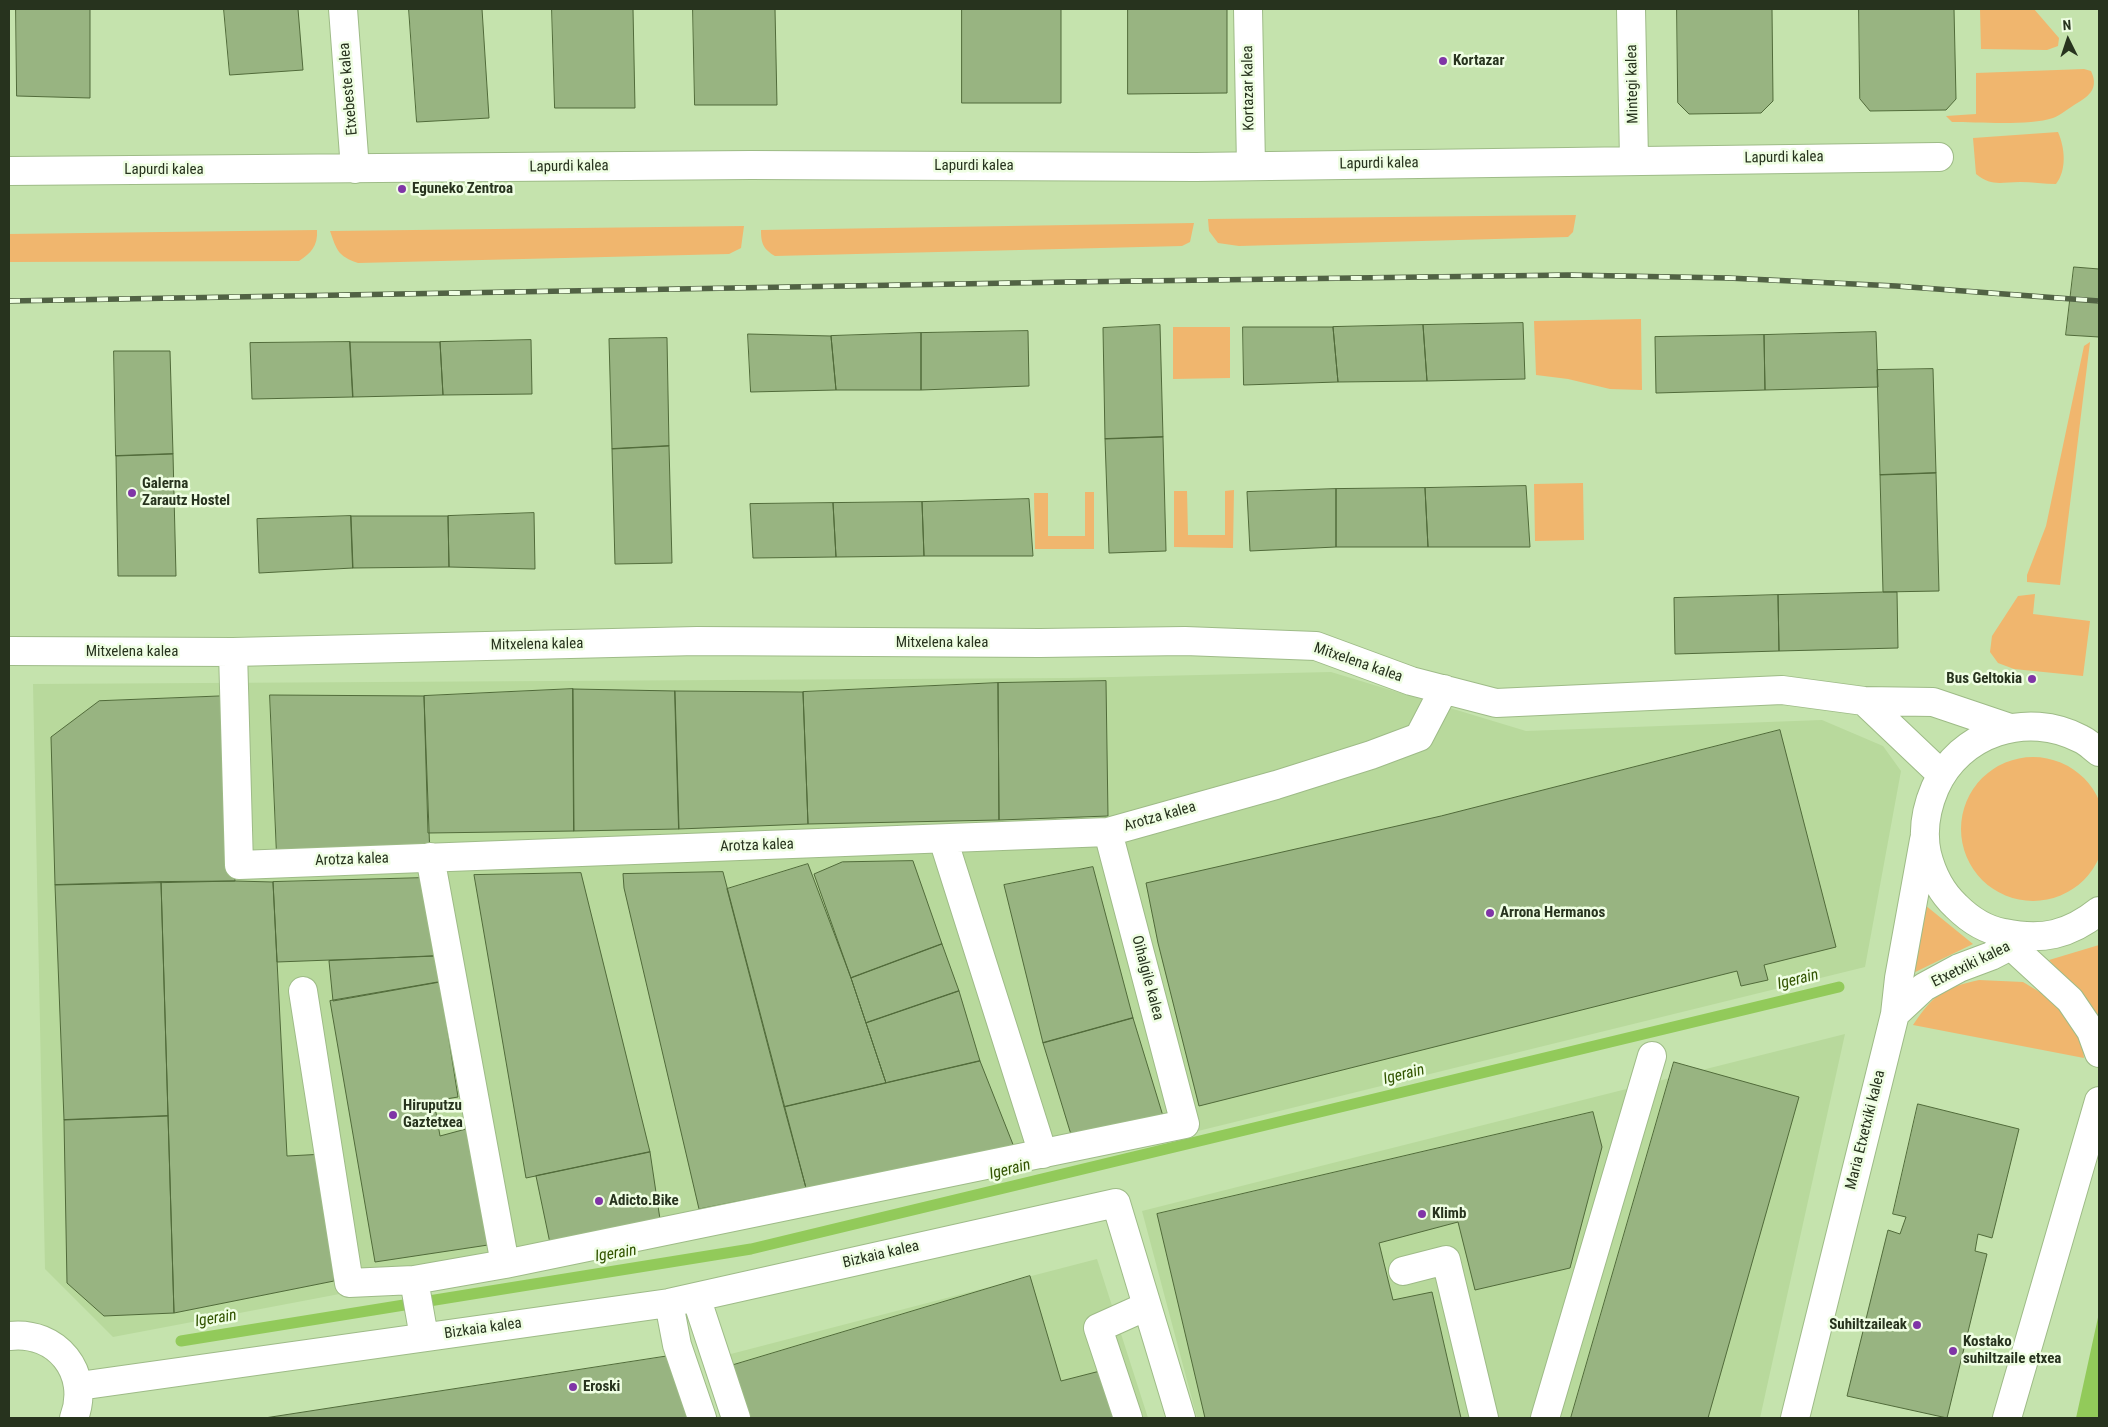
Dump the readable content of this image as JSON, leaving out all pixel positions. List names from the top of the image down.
{
  "streets": {
    "street": [
      "Mintegi kalea",
      "Kortazar kalea",
      "Etxebeste kalea",
      "Lapurdi kalea",
      "Mitxelena kalea",
      "Arotza kalea",
      "Etxetxiki kalea",
      "Oihalgile kalea",
      "Maria Etxetxiki kalea",
      "Bizkaia kalea"
    ]
  },
  "crossings": [
    ["Mintegi kalea", "Lapurdi kalea"],
    ["Kortazar kalea", "Lapurdi kalea"],
    ["Etxebeste kalea", "Lapurdi kalea"],
    ["Mitxelena kalea", "Arotza kalea"],
    ["Arotza kalea", "Oihalgile kalea"],
    ["Etxetxiki kalea", "Maria Etxetxiki kalea"]
  ],
  "water": ["Igerain"],
  "places": [
    "Kortazar",
    "Eguneko Zentroa",
    "Galerna Zarautz Hostel",
    "Bus Geltokia",
    "Arrona Hermanos",
    "Hiruputzu Gaztetxea",
    "Adicto.Bike",
    "Klimb",
    "Suhiltzaileak",
    "Kostako suhiltzaile etxea",
    "Eroski"
  ],
  "north": "top"
}
